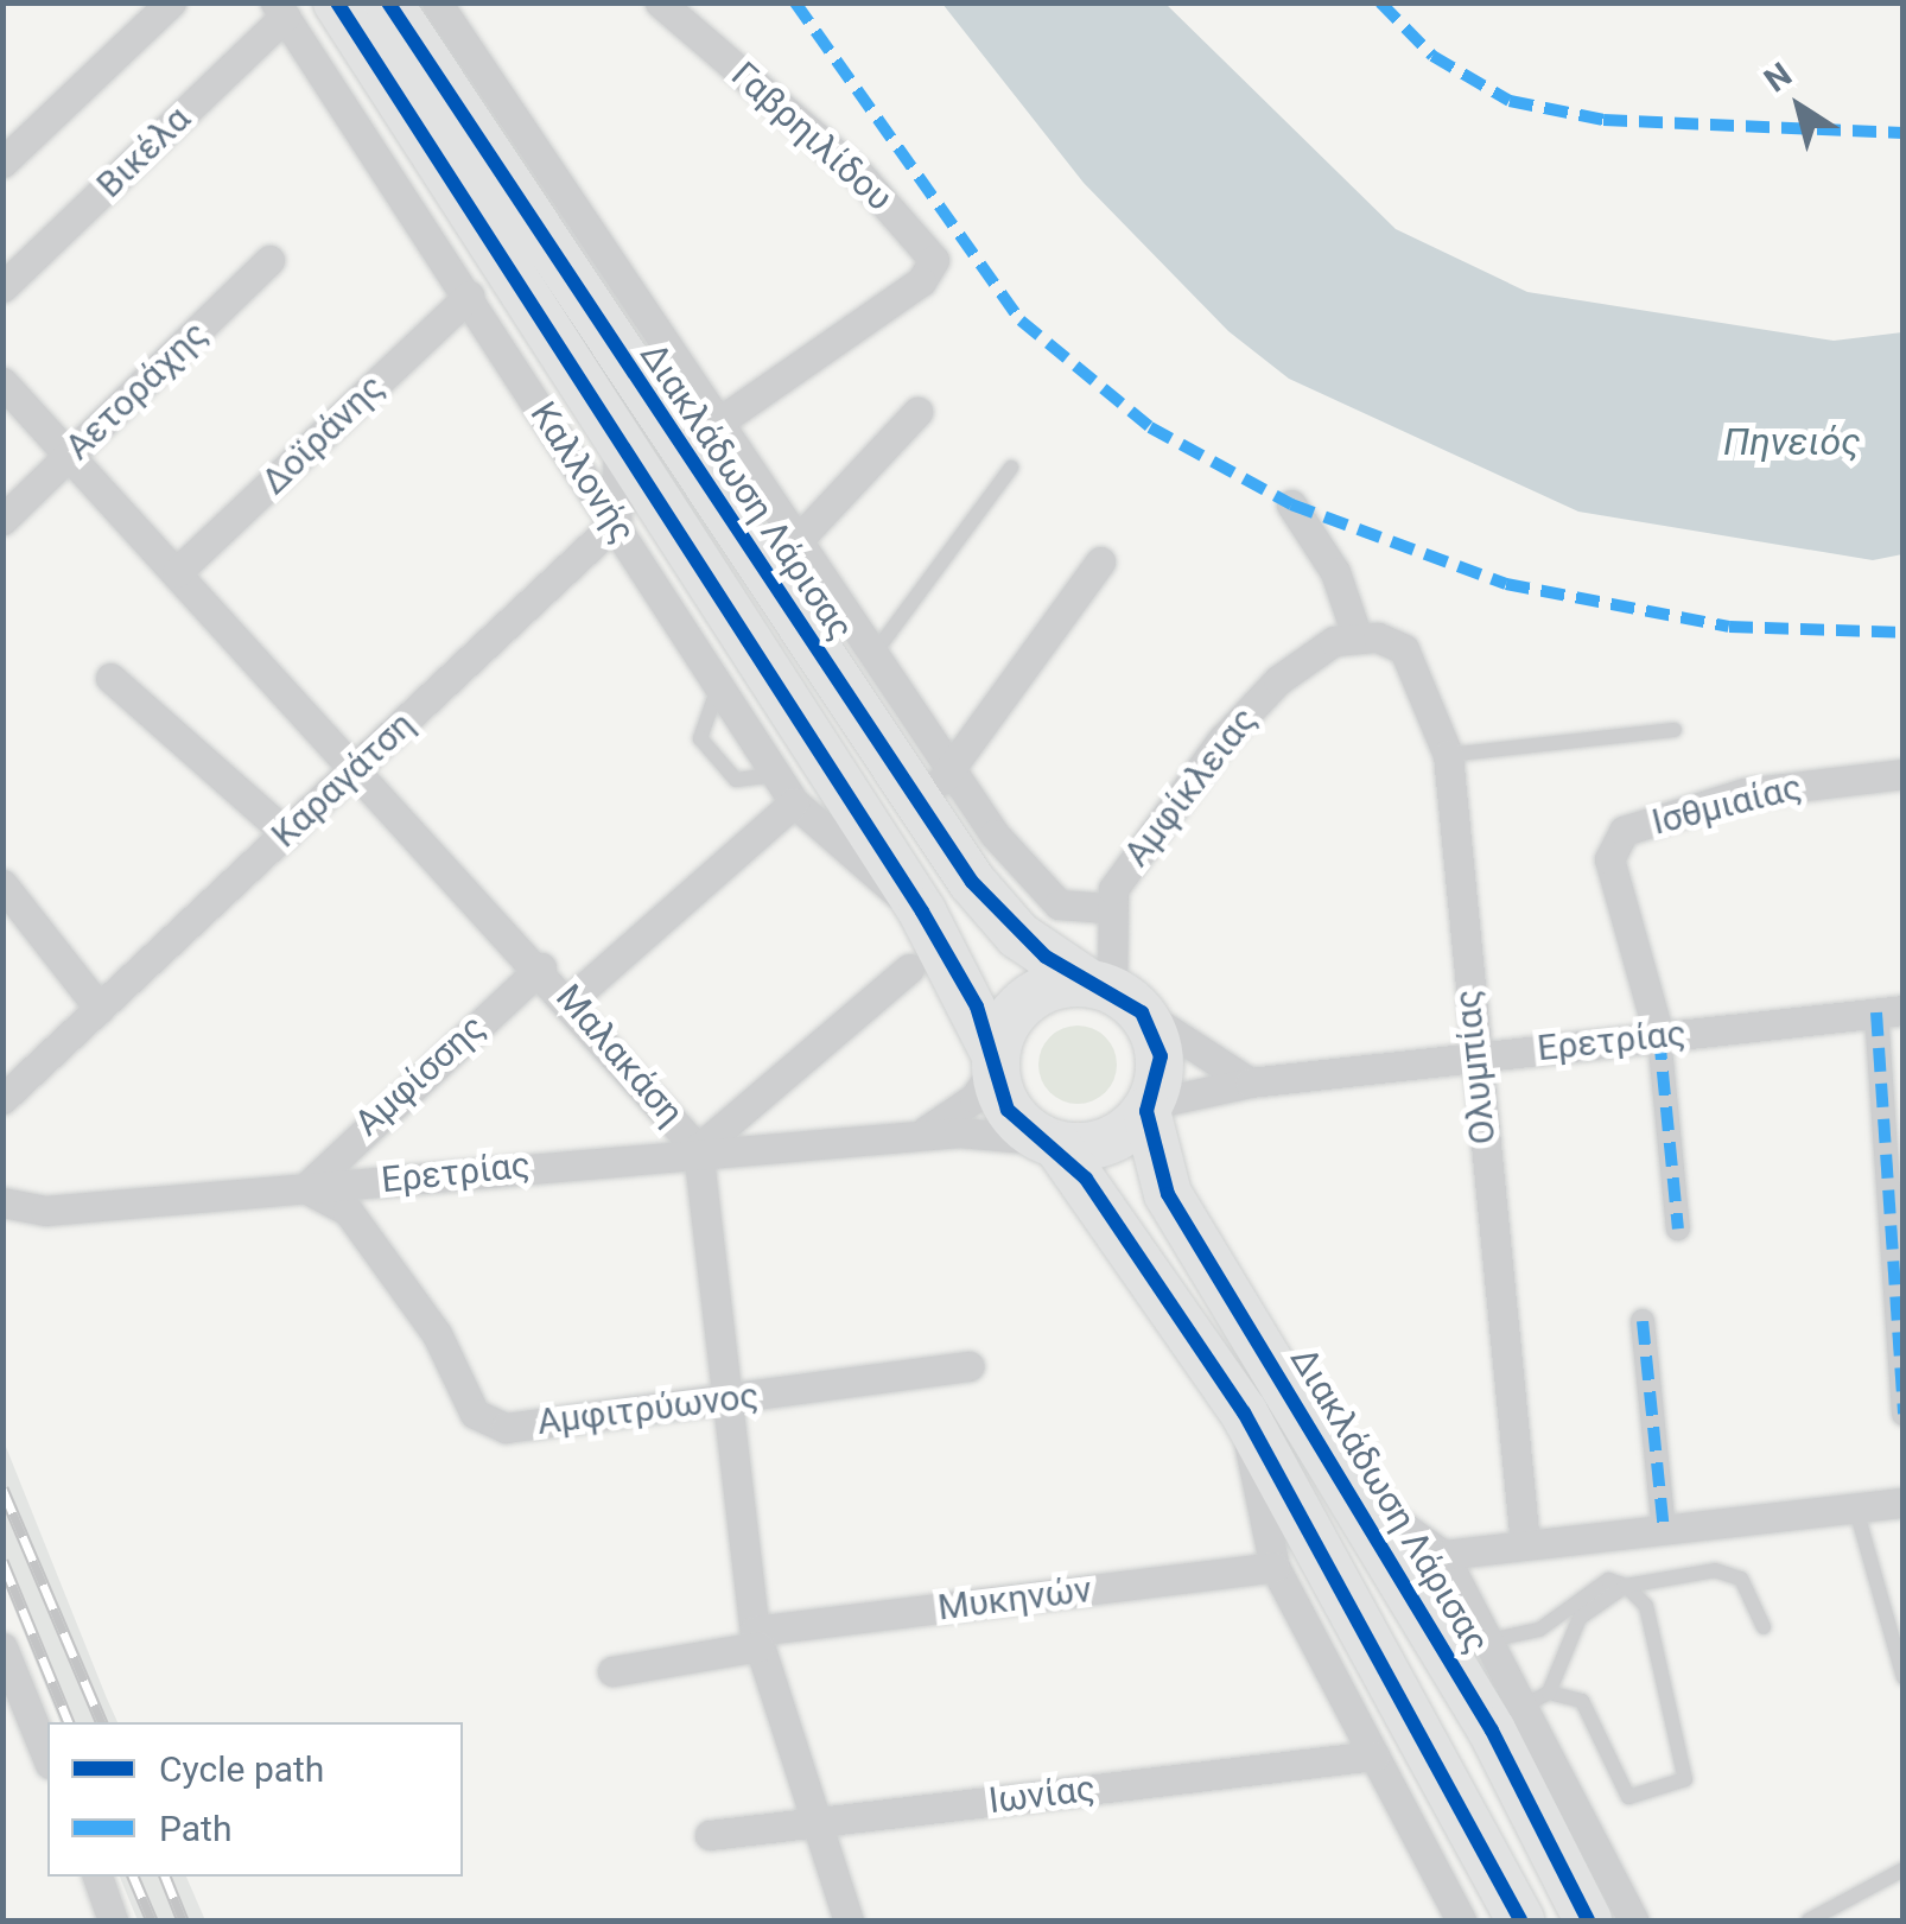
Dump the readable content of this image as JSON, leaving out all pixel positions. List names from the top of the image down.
{
  "streets": {
    "main road": ["Διακλάδωση Λάρισας"],
    "street": [
      "Γαβρηιλίδου",
      "Βικέλα",
      "Αετοράχης",
      "Δοϊράνης",
      "Καλλoνής",
      "Καραγάτση",
      "Αμφίκλειας",
      "Ισθμιαίας",
      "Ερετρίας",
      "Μαλακάση",
      "Ολυμπίας",
      "Αμφίσσης",
      "Αμφιτρύωνος",
      "Μυκηνών",
      "Ιωνίας"
    ]
  },
  "crossings": [
    ["Βικέλα", "Καλλoνής"],
    ["Αετοράχης", "Μαλακάση"],
    ["Δοϊράνης", "Καλλoνής"],
    ["Δοϊράνης", "Μαλακάση"],
    ["Καλλoνής", "Διακλάδωση Λάρισας"],
    ["Καλλoνής", "Καραγάτση"],
    ["Διακλάδωση Λάρισας", "Αμφίκλειας"],
    ["Διακλάδωση Λάρισας", "Ερετρίας"],
    ["Καραγάτση", "Μαλακάση"],
    ["Αμφίκλειας", "Ερετρίας"],
    ["Αμφίκλειας", "Ολυμπίας"],
    ["Ισθμιαίας", "Ερετρίας"],
    ["Ερετρίας", "Μαλακάση"],
    ["Ερετρίας", "Ολυμπίας"],
    ["Ερετρίας", "Αμφίσσης"],
    ["Ερετρίας", "Αμφιτρύωνος"],
    ["Μαλακάση", "Αμφίσσης"],
    ["Μαλακάση", "Αμφιτρύωνος"],
    ["Μαλακάση", "Μυκηνών"],
    ["Μαλακάση", "Ιωνίας"],
    ["Αμφίσσης", "Αμφιτρύωνος"]
  ],
  "water": ["Πηνειός"],
  "legend": ["Cycle path", "Path"],
  "north": "top left"
}
